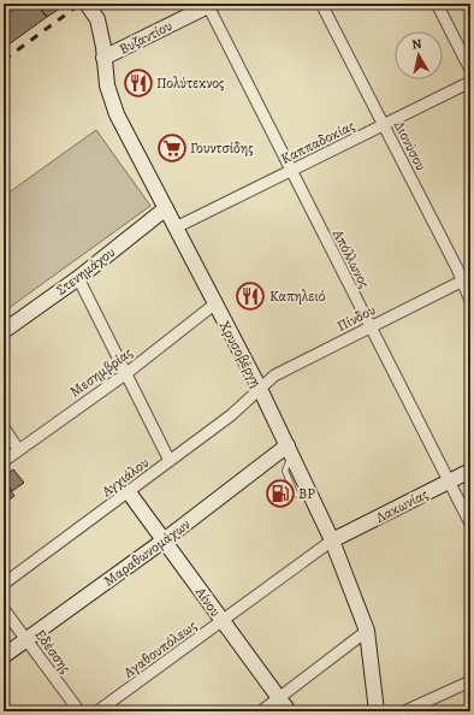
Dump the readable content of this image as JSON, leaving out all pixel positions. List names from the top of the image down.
{
  "streets": {
    "street": [
      "Βυζαντίου",
      "Καππαδοκίας",
      "Διονύσου",
      "Απόλλωνος",
      "Στενημάχου",
      "Πίνδου",
      "Χρυσοβέργη",
      "Μεσημβρίας",
      "Αγχιάλου",
      "Λακωνίας",
      "Μαραθωνομάχων",
      "Αίνου",
      "Αγαθουπόλεως",
      "Εδέσσης"
    ]
  },
  "crossings": [
    ["Βυζαντίου", "Απόλλωνος"],
    ["Βυζαντίου", "Χρυσοβέργη"],
    ["Καππαδοκίας", "Διονύσου"],
    ["Καππαδοκίας", "Απόλλωνος"],
    ["Καππαδοκίας", "Χρυσοβέργη"],
    ["Διονύσου", "Πίνδου"],
    ["Απόλλωνος", "Πίνδου"],
    ["Απόλλωνος", "Λακωνίας"],
    ["Στενημάχου", "Χρυσοβέργη"],
    ["Πίνδου", "Χρυσοβέργη"],
    ["Πίνδου", "Αγχιάλου"],
    ["Χρυσοβέργη", "Μεσημβρίας"],
    ["Χρυσοβέργη", "Αγχιάλου"],
    ["Χρυσοβέργη", "Λακωνίας"],
    ["Χρυσοβέργη", "Μαραθωνομάχων"],
    ["Χρυσοβέργη", "Αγαθουπόλεως"],
    ["Αγχιάλου", "Αίνου"],
    ["Λακωνίας", "Αγαθουπόλεως"],
    ["Μαραθωνομάχων", "Αίνου"],
    ["Μαραθωνομάχων", "Εδέσσης"],
    ["Αίνου", "Αγαθουπόλεως"]
  ],
  "places": {
    "restaurant": ["Πολύτεκνος", "Καπηλειό"],
    "supermarket": ["Γουντσίδης"],
    "fuel station": ["BP"]
  },
  "north": "top"
}
